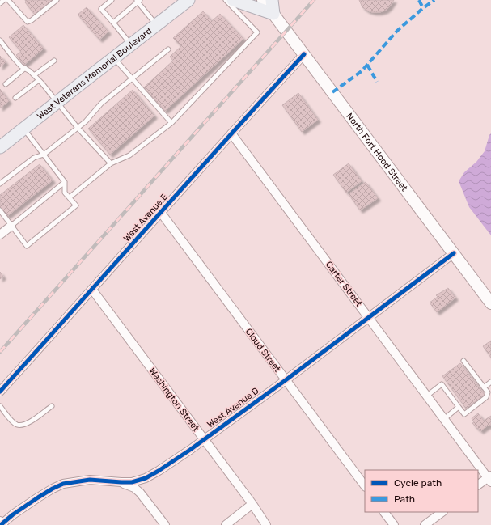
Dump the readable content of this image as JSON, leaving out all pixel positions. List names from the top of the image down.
{
  "streets": {
    "main road": ["West Veterans Memorial Boulevard", "North Fort Hood Street"],
    "street": [
      "West Avenue E",
      "Carter Street",
      "Cloud Street",
      "Washington Street",
      "West Avenue D"
    ]
  },
  "crossings": [
    ["North Fort Hood Street", "West Avenue E"],
    ["North Fort Hood Street", "West Avenue D"],
    ["West Avenue E", "Carter Street"],
    ["West Avenue E", "Cloud Street"],
    ["West Avenue E", "Washington Street"],
    ["Carter Street", "West Avenue D"],
    ["Cloud Street", "West Avenue D"],
    ["Washington Street", "West Avenue D"]
  ],
  "legend": ["Cycle path", "Path"]
}
